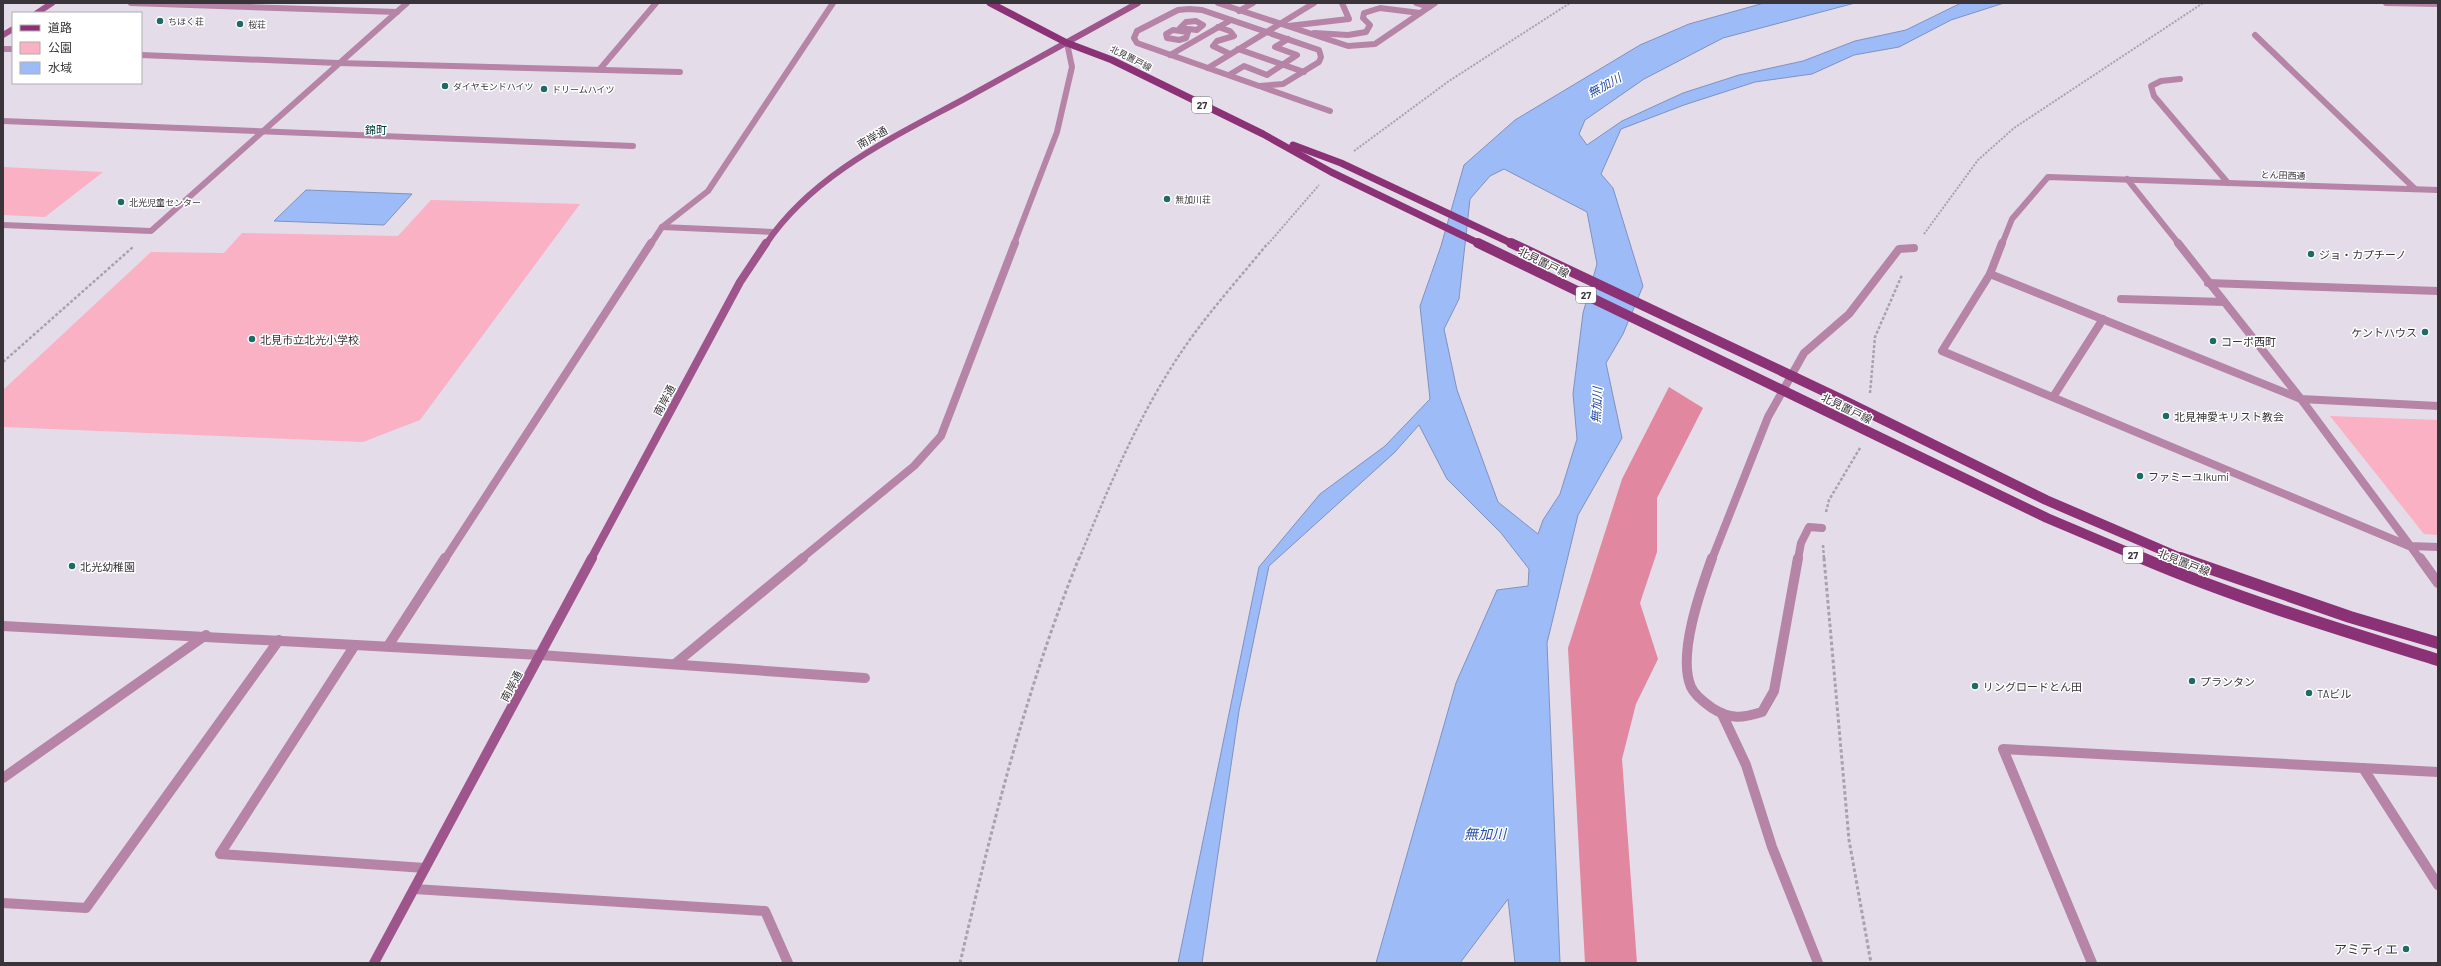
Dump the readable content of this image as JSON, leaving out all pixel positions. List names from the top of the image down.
{
  "streets": {
    "main road": ["北見置戸線", "27", "南岸通"],
    "street": ["とん田西通"]
  },
  "crossings": [
    ["北見置戸線", "南岸通"]
  ],
  "districts": ["錦町"],
  "water": ["無加川"],
  "places": [
    "ちほく荘",
    "桜荘",
    "ダイヤモンドハイツ",
    "ドリームハイツ",
    "無加川荘",
    "北光児童センター",
    "ジョ・カプチーノ",
    "ケントハウス",
    "北見市立北光小学校",
    "コーポ西町",
    "北見神愛キリスト教会",
    "ファミーユIkumi",
    "北光幼稚園",
    "プランタン",
    "リングロードとん田",
    "TAビル",
    "アミティエ"
  ],
  "legend": ["道路", "公園", "水域"]
}
